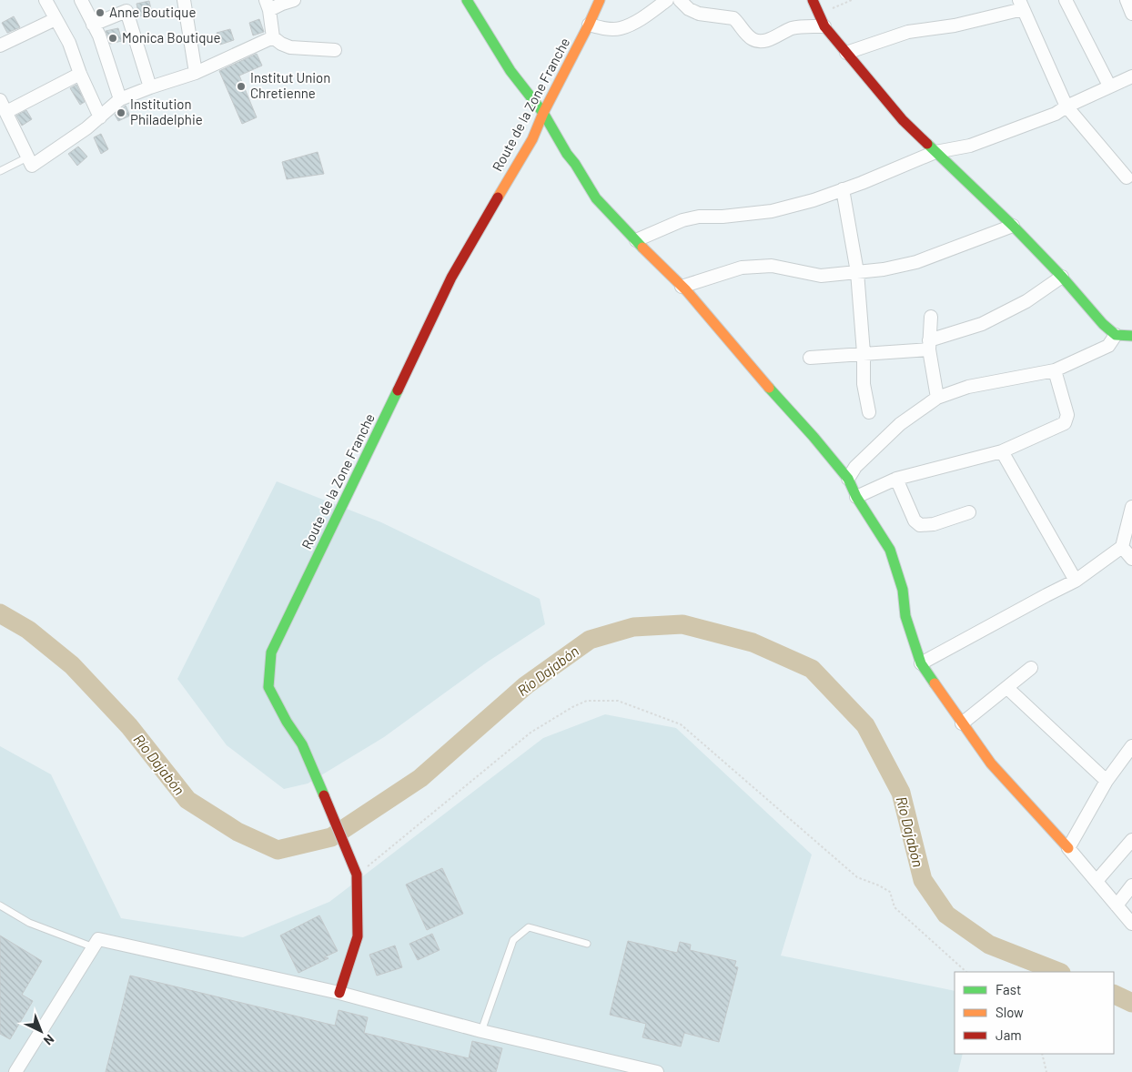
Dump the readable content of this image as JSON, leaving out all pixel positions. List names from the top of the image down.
{
  "streets": {
    "street": ["Route de la Zone Franche"]
  },
  "water": ["Río Dajabón"],
  "places": [
    "Anne Boutique",
    "Monica Boutique",
    "Institut Union Chretienne",
    "Institution Philadelphie"
  ],
  "legend": ["Fast", "Slow", "Jam"],
  "north": "bottom right"
}
